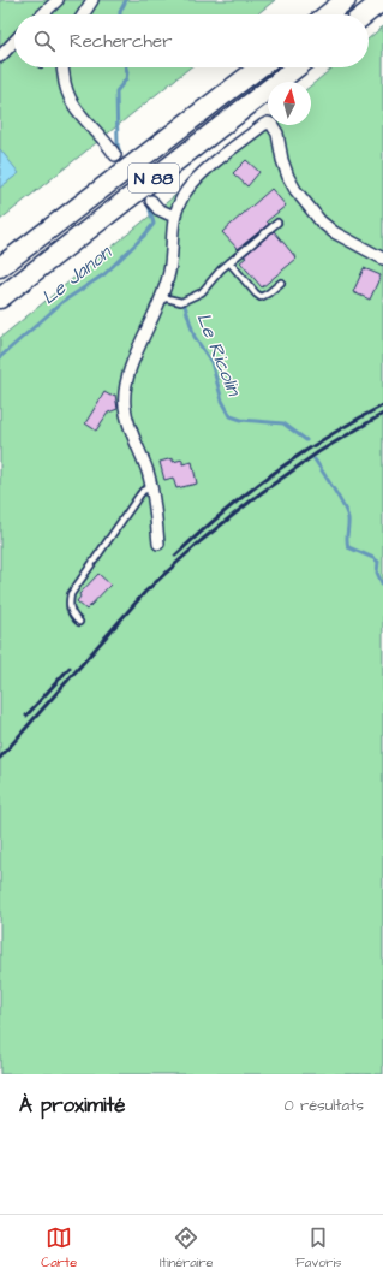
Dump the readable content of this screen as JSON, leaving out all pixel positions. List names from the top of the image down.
{
  "streets": {
    "highway": ["N 88"]
  },
  "water": ["Le Janon", "Le Ricolin"],
  "north": "top",
  "page": {
    "search": "Rechercher",
    "heading": ["À proximité", "0 résultats"],
    "nav": ["Carte", "Itinéraire", "Favoris"]
  }
}
